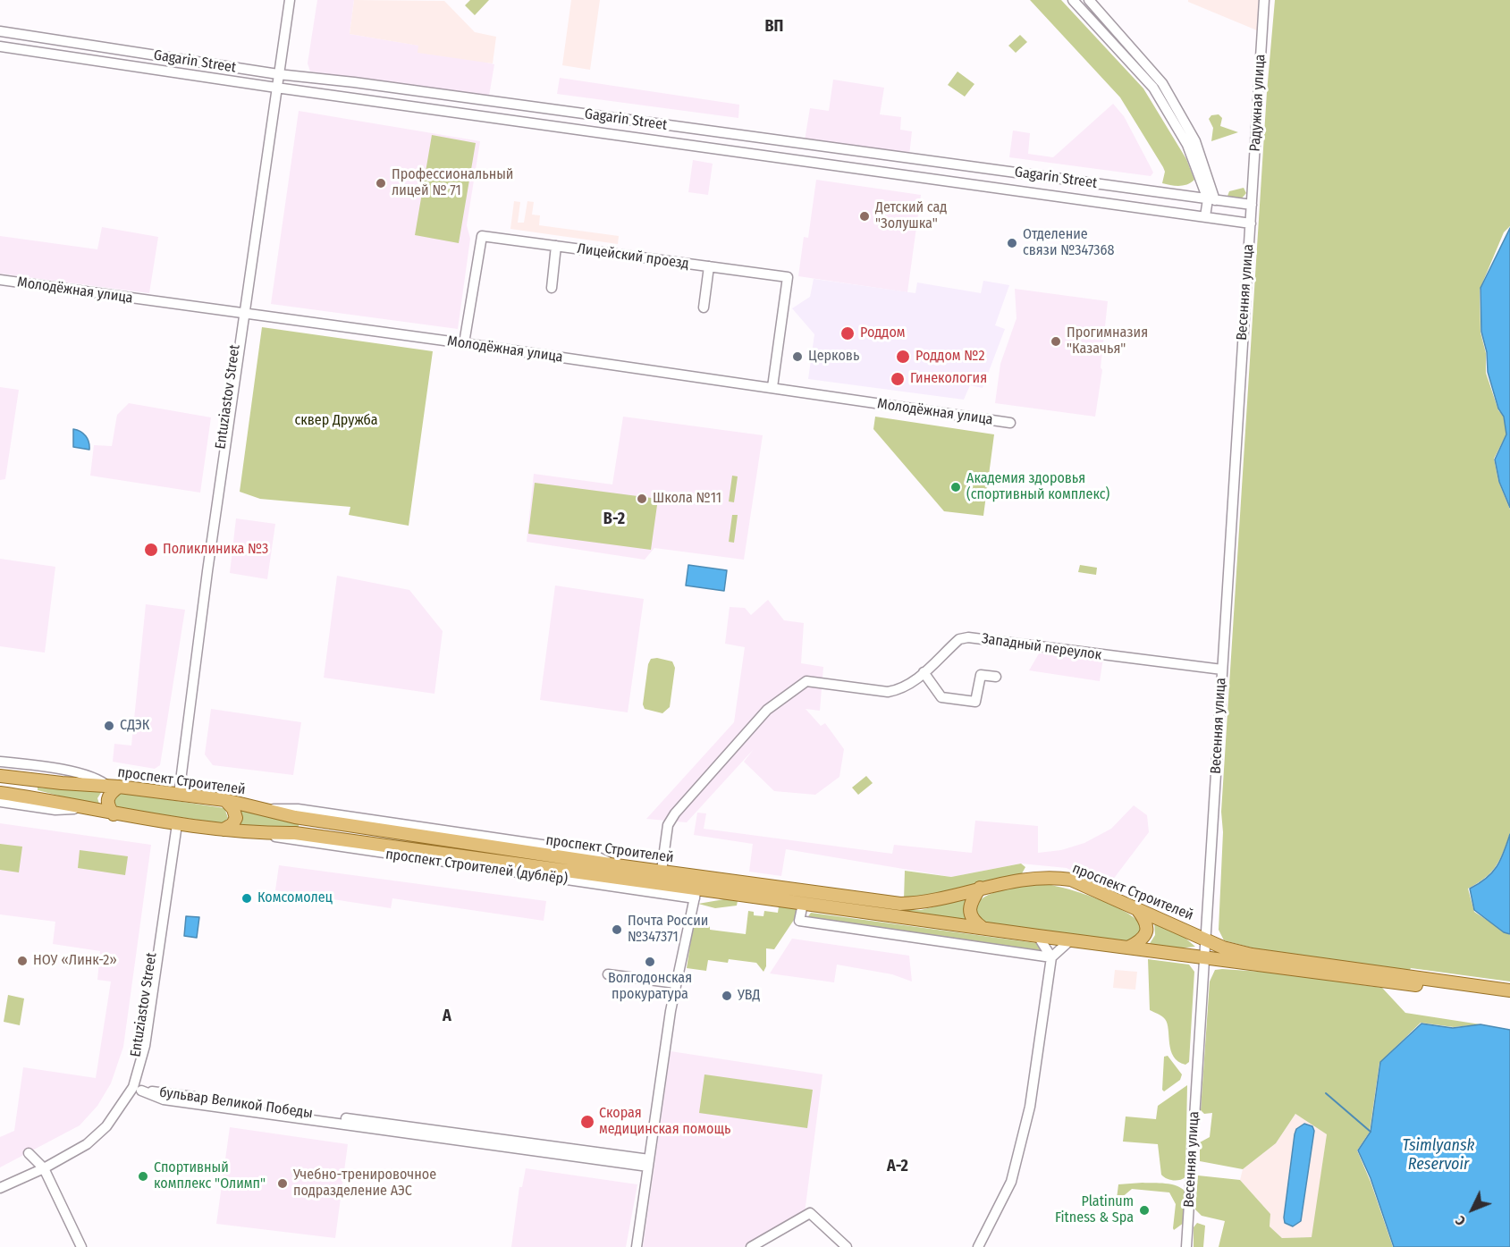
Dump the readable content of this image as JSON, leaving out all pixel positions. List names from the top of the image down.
{
  "streets": {
    "main road": ["проспект Строителей"],
    "street": [
      "Gagarin Street",
      "Радужная улица",
      "Лицейский проезд",
      "Молодёжная улица",
      "Весенняя улица",
      "Entuziastov Street",
      "Западный переулок",
      "бульвар Великой Победы"
    ]
  },
  "crossings": [
    ["Gagarin Street", "Радужная улица"],
    ["Gagarin Street", "Весенняя улица"],
    ["Радужная улица", "Весенняя улица"],
    ["Лицейский проезд", "Молодёжная улица"],
    ["Весенняя улица", "Западный переулок"],
    ["Весенняя улица", "проспект Строителей"],
    ["Entuziastov Street", "проспект Строителей"],
    ["Западный переулок", "проспект Строителей"]
  ],
  "districts": [
    "ВП",
    "В-2",
    "А",
    "А-2"
  ],
  "water": ["Tsimlyansk Reservoir"],
  "parks": ["сквер Дружба"],
  "places": [
    "Профессиональный лицей № 71",
    "Детский сад \"Золушка\"",
    "Отделение связи №347368",
    "Роддом",
    "Прогимназия \"Казачья\"",
    "Церковь",
    "Роддом №2",
    "Гинекология",
    "Академия здоровья (спортивный комплекс)",
    "Школа №11",
    "Поликлиника №3",
    "СДЭК",
    "Комсомолец",
    "Почта России №347371",
    "НОУ «Линк-2»",
    "Волгодонская прокуратура",
    "УВД",
    "Скорая медицинская помощь",
    "Спортивный комплекс \"Олимп\"",
    "Учебно-тренировочное подразделение АЭС",
    "Platinum Fitness & Spa"
  ],
  "north": "bottom left"
}
